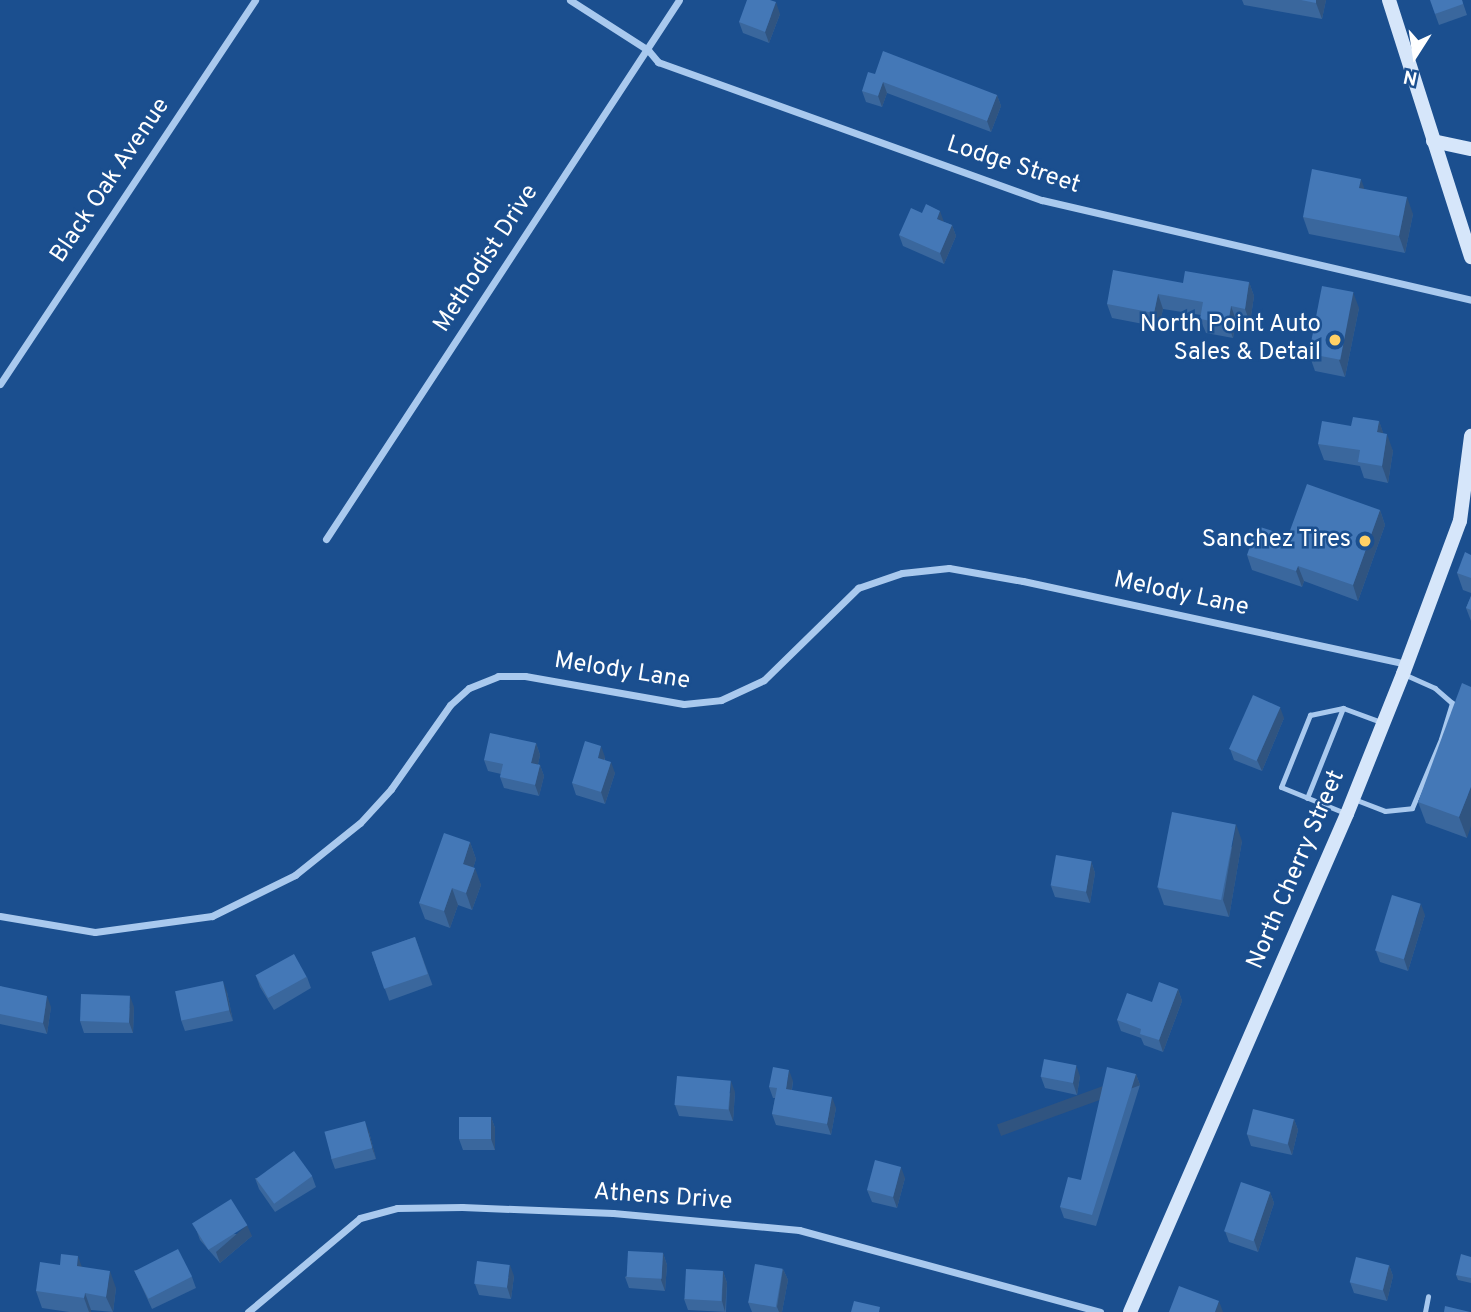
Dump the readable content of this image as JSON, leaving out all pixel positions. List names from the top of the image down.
{
  "streets": {
    "main road": ["North Cherry Street"],
    "street": [
      "Lodge Street",
      "Black Oak Avenue",
      "Methodist Drive",
      "Melody Lane",
      "Athens Drive"
    ]
  },
  "crossings": [
    ["Lodge Street", "Methodist Drive"],
    ["Melody Lane", "North Cherry Street"]
  ],
  "places": ["North Point Auto Sales & Detail", "Sanchez Tires"],
  "north": "bottom"
}
